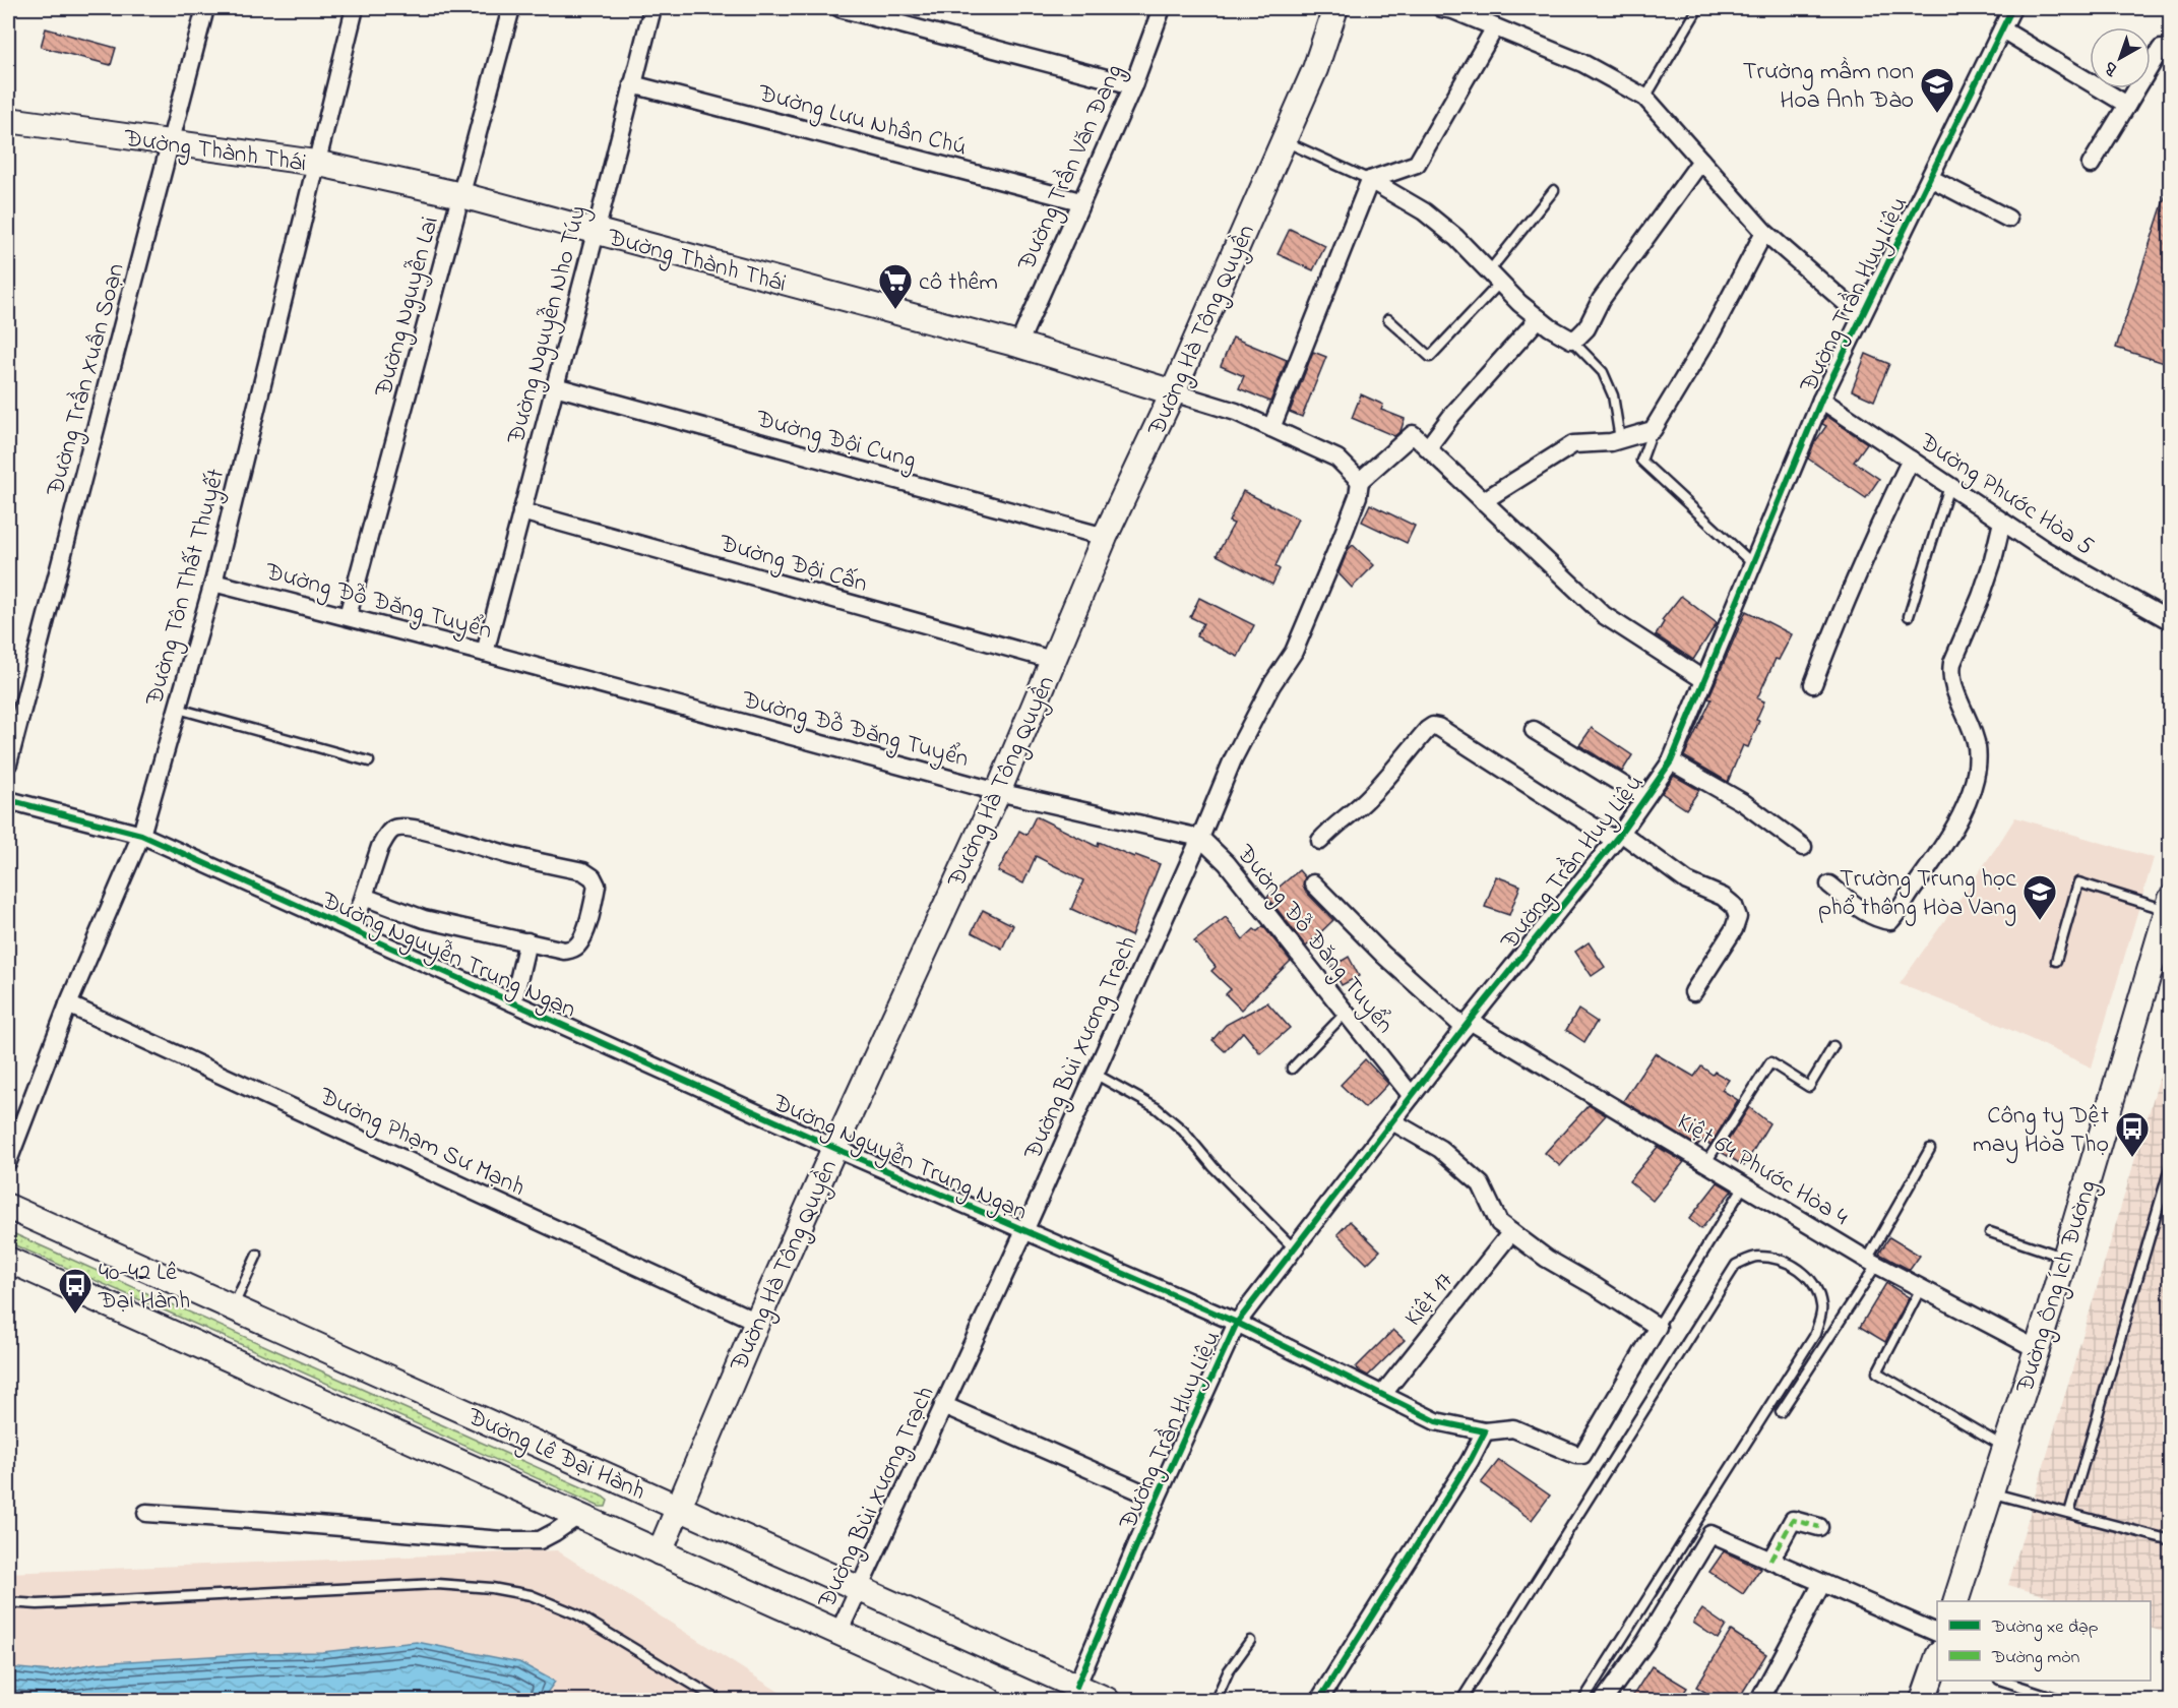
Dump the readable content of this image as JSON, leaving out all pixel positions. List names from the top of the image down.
{
  "streets": {
    "main road": [
      "Đường Thành Thái",
      "Đường Hà Tông Quyền",
      "Đường Ông Ích Đường",
      "Đường Lê Đại Hành"
    ],
    "street": [
      "Đường Lưu Nhân Chú",
      "Đường Trần Văn Đang",
      "Đường Trần Huy Liệu",
      "Đường Nguyễn Lai",
      "Đường Nguyễn Nho Túy",
      "Đường Trần Xuân Soạn",
      "Đường Đội Cung",
      "Đường Phước Hòa 5",
      "Đường Đội Cấn",
      "Đường Tôn Thất Thuyết",
      "Đường Đỗ Đăng Tuyển",
      "Đường Nguyễn Trung Ngạn",
      "Đường Bùi Xương Trạch",
      "Đường Phạm Sư Mạnh",
      "Kiệt 64 Phước Hòa 4",
      "Kiệt 17"
    ]
  },
  "crossings": [
    ["Đường Lưu Nhân Chú", "Đường Trần Văn Đang"],
    ["Đường Lưu Nhân Chú", "Đường Nguyễn Nho Túy"],
    ["Đường Thành Thái", "Đường Trần Văn Đang"],
    ["Đường Thành Thái", "Đường Nguyễn Lai"],
    ["Đường Thành Thái", "Đường Nguyễn Nho Túy"],
    ["Đường Thành Thái", "Đường Hà Tông Quyền"],
    ["Đường Thành Thái", "Đường Trần Xuân Soạn"],
    ["Đường Thành Thái", "Đường Tôn Thất Thuyết"],
    ["Đường Thành Thái", "Đường Bùi Xương Trạch"],
    ["Đường Trần Huy Liệu", "Đường Phước Hòa 5"],
    ["Đường Trần Huy Liệu", "Đường Đỗ Đăng Tuyển"],
    ["Đường Trần Huy Liệu", "Đường Nguyễn Trung Ngạn"],
    ["Đường Trần Huy Liệu", "Kiệt 64 Phước Hòa 4"],
    ["Đường Trần Huy Liệu", "Đường Lê Đại Hành"],
    ["Đường Nguyễn Lai", "Đường Đỗ Đăng Tuyển"],
    ["Đường Nguyễn Nho Túy", "Đường Đội Cung"],
    ["Đường Nguyễn Nho Túy", "Đường Đội Cấn"],
    ["Đường Nguyễn Nho Túy", "Đường Đỗ Đăng Tuyển"],
    ["Đường Hà Tông Quyền", "Đường Đội Cung"],
    ["Đường Hà Tông Quyền", "Đường Đội Cấn"],
    ["Đường Hà Tông Quyền", "Đường Đỗ Đăng Tuyển"],
    ["Đường Hà Tông Quyền", "Đường Nguyễn Trung Ngạn"],
    ["Đường Hà Tông Quyền", "Đường Phạm Sư Mạnh"],
    ["Đường Hà Tông Quyền", "Đường Lê Đại Hành"],
    ["Đường Tôn Thất Thuyết", "Đường Đỗ Đăng Tuyển"],
    ["Đường Tôn Thất Thuyết", "Đường Nguyễn Trung Ngạn"],
    ["Đường Tôn Thất Thuyết", "Đường Phạm Sư Mạnh"],
    ["Đường Đỗ Đăng Tuyển", "Đường Bùi Xương Trạch"],
    ["Đường Nguyễn Trung Ngạn", "Đường Bùi Xương Trạch"],
    ["Đường Nguyễn Trung Ngạn", "Kiệt 17"],
    ["Đường Bùi Xương Trạch", "Đường Lê Đại Hành"],
    ["Kiệt 64 Phước Hòa 4", "Đường Ông Ích Đường"]
  ],
  "places": {
    "school or university": ["Trường mầm non Hoa Anh Đào", "Trường Trung học phổ thông Hòa Vang"],
    "supermarket": ["cô thêm"],
    "bus stop": ["Công ty Dệt may Hòa Thọ", "40-42 Lê Đại Hành"]
  },
  "legend": ["Đường xe đạp", "Đường mòn"],
  "north": "bottom left"
}
